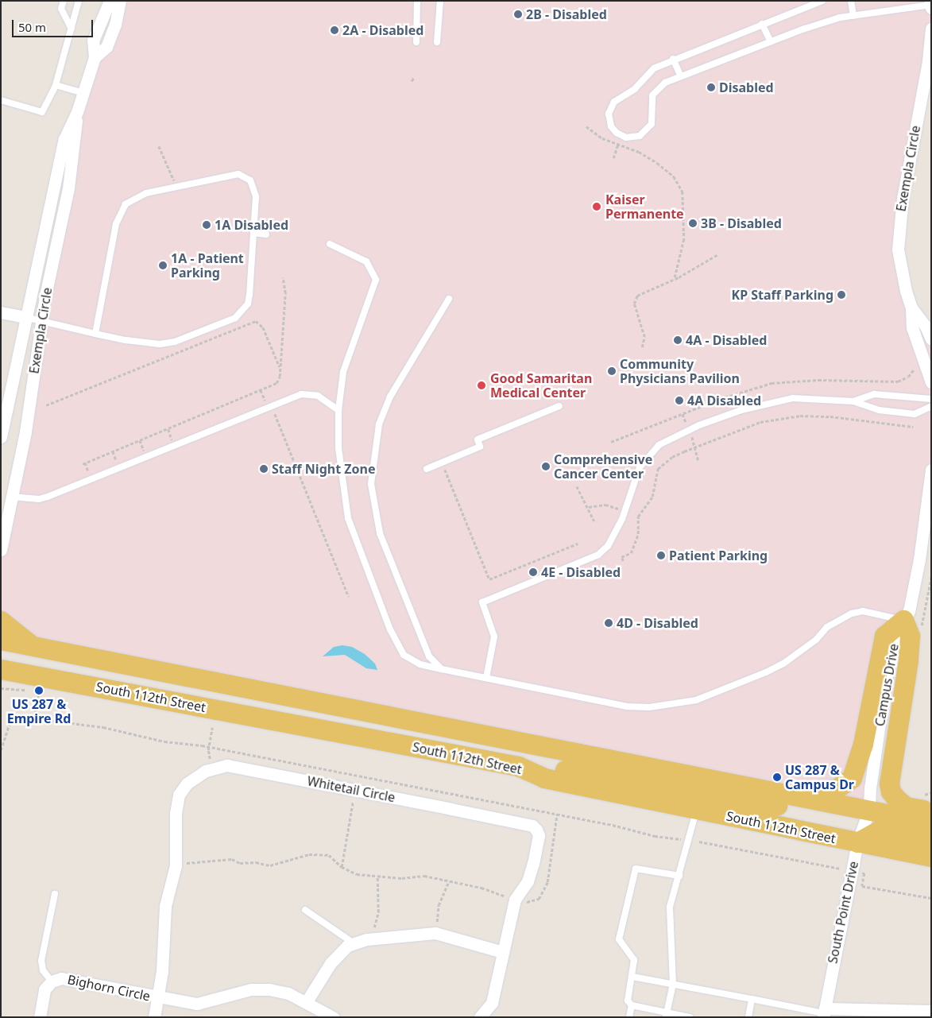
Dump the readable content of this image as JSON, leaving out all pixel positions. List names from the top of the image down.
{
  "streets": {
    "main road": ["South 112th Street"],
    "street": [
      "Exempla Circle",
      "Campus Drive",
      "Whitetail Circle",
      "South Point Drive",
      "Bighorn Circle"
    ]
  },
  "crossings": [
    ["Campus Drive", "South 112th Street"],
    ["Campus Drive", "South Point Drive"],
    ["South 112th Street", "South Point Drive"],
    ["Whitetail Circle", "Bighorn Circle"]
  ],
  "places": [
    "2B - Disabled",
    "2A - Disabled",
    "Disabled",
    "Kaiser Permanente",
    "3B - Disabled",
    "1A Disabled",
    "1A - Patient Parking",
    "KP Staff Parking",
    "4A - Disabled",
    "Community Physicians Pavilion",
    "Good Samaritan Medical Center",
    "4A Disabled",
    "Comprehensive Cancer Center",
    "Staff Night Zone",
    "Patient Parking",
    "4E - Disabled",
    "4D - Disabled",
    "US 287 & Empire Rd",
    "US 287 & Campus Dr"
  ],
  "scale_bar": "50 m"
}
